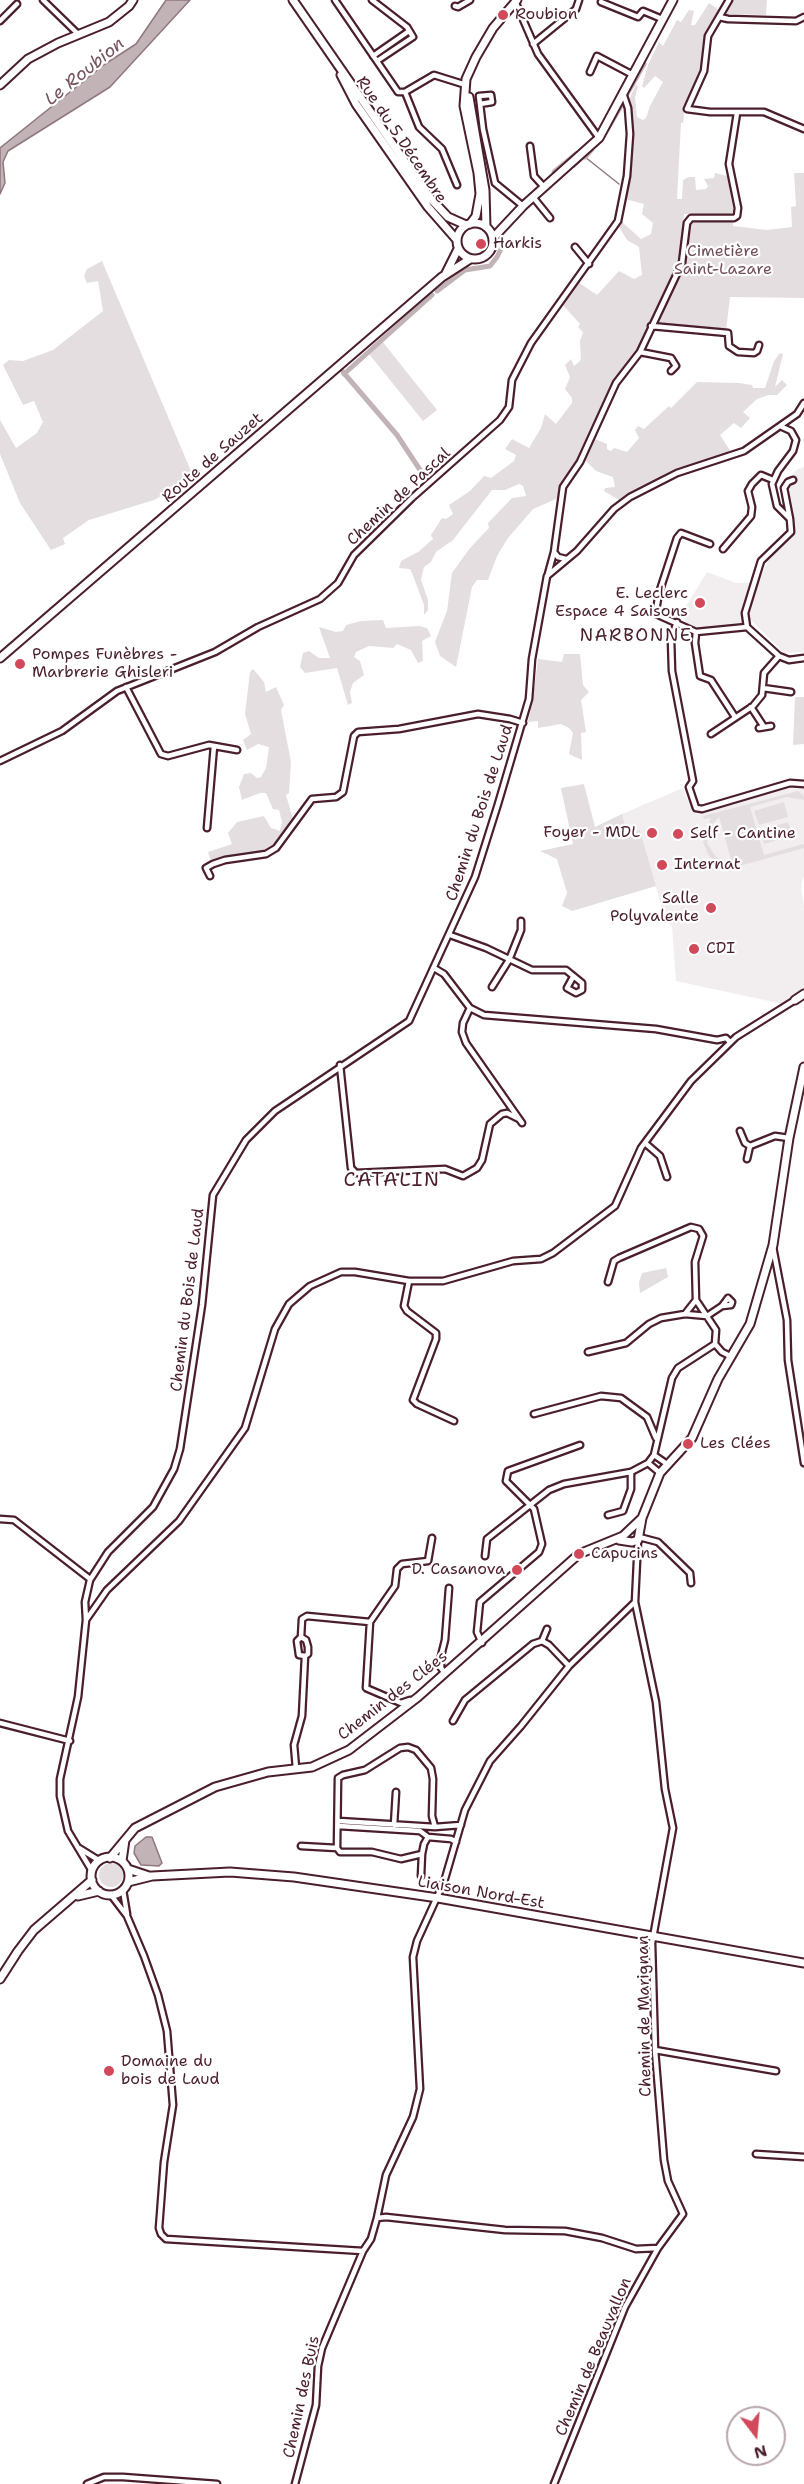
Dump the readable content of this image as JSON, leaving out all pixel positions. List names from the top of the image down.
{
  "streets": {
    "main road": [
      "Rue du 5 Décembre",
      "Route de Sauzet",
      "Chemin des Clées",
      "Liaison Nord-Est"
    ],
    "street": [
      "Chemin de Pascal",
      "Chemin du Bois de Laud",
      "Chemin de Marignan",
      "Chemin de Beauvallon",
      "Chemin des Buis"
    ]
  },
  "crossings": [
    ["Rue du 5 Décembre", "Route de Sauzet"],
    ["Chemin du Bois de Laud", "Chemin des Clées"],
    ["Chemin du Bois de Laud", "Liaison Nord-Est"],
    ["Chemin des Clées", "Liaison Nord-Est"],
    ["Chemin des Clées", "Chemin de Marignan"],
    ["Liaison Nord-Est", "Chemin de Marignan"],
    ["Liaison Nord-Est", "Chemin des Buis"],
    ["Chemin de Marignan", "Chemin de Beauvallon"],
    ["Chemin de Marignan", "Chemin des Buis"]
  ],
  "districts": ["NARBONNE", "CATALIN"],
  "water": ["Le Roubion"],
  "parks": ["Cimetière Saint-Lazare"],
  "places": [
    "Roubion",
    "Harkis",
    "E. Leclerc Espace 4 Saisons",
    "Pompes Funèbres - Marbrerie Ghisleri",
    "Foyer - MDL",
    "Self - Cantine",
    "Internat",
    "Salle Polyvalente",
    "CDI",
    "Les Clées",
    "Capucins",
    "D. Casanova",
    "Domaine du bois de Laud"
  ],
  "north": "bottom"
}
